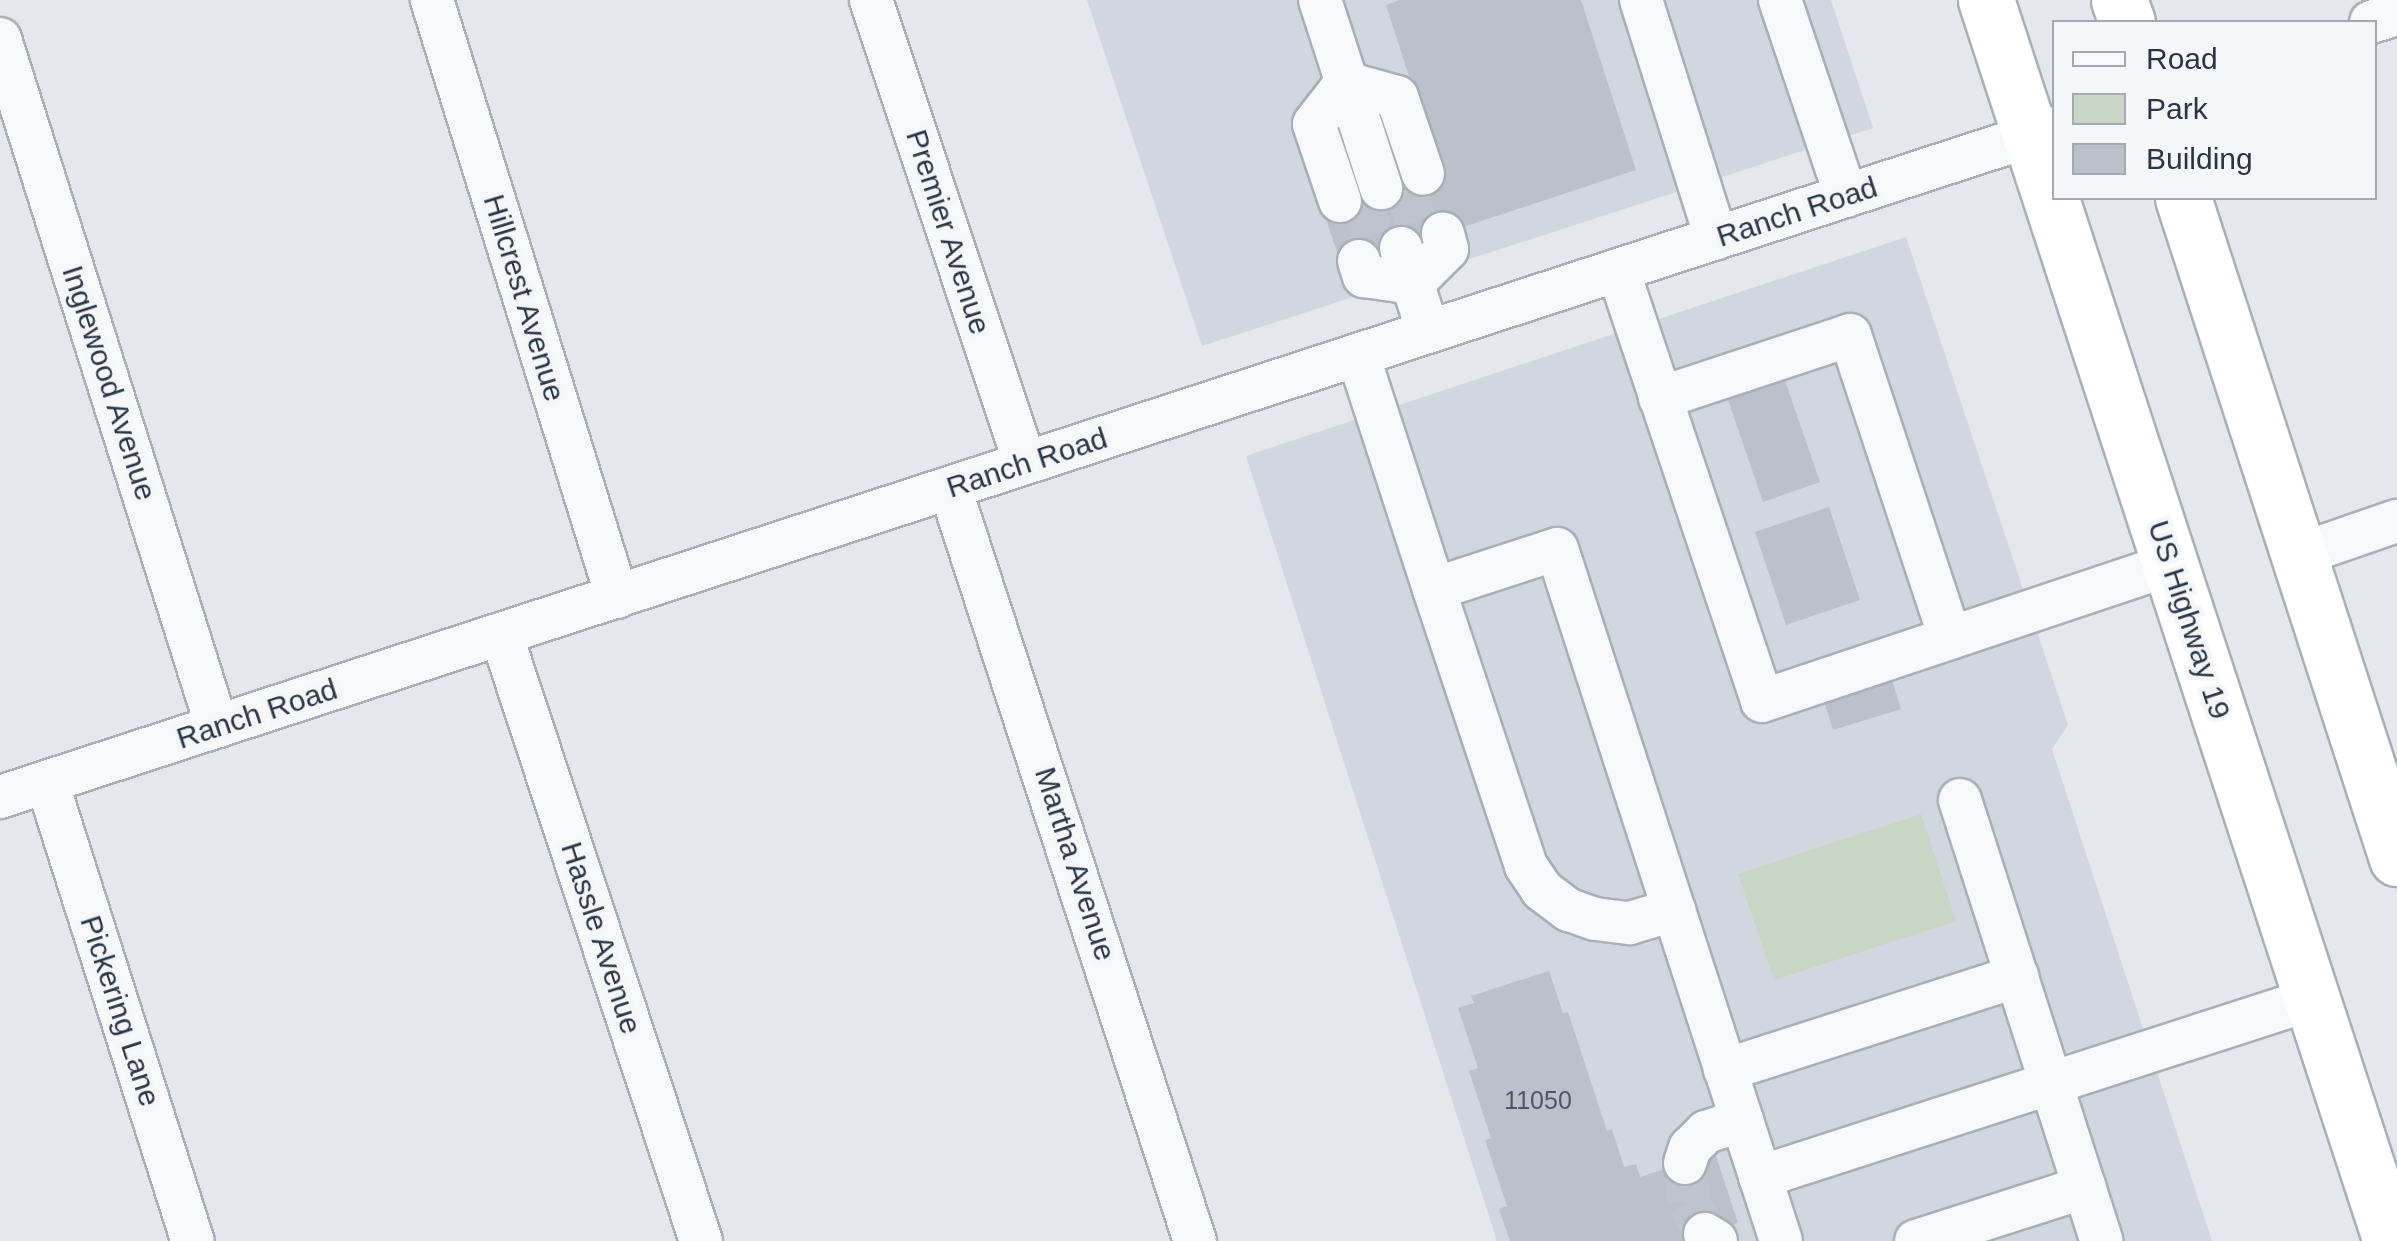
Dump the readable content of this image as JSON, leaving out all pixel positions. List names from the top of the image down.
{
  "streets": {
    "highway": ["US Highway 19"],
    "street": [
      "Ranch Road",
      "Premier Avenue",
      "Hillcrest Avenue",
      "Inglewood Avenue",
      "Martha Avenue",
      "Hassle Avenue",
      "Pickering Lane"
    ]
  },
  "crossings": [
    ["Ranch Road", "Premier Avenue"],
    ["Ranch Road", "Hillcrest Avenue"],
    ["Ranch Road", "Inglewood Avenue"],
    ["Ranch Road", "US Highway 19"],
    ["Ranch Road", "Martha Avenue"],
    ["Ranch Road", "Hassle Avenue"],
    ["Ranch Road", "Pickering Lane"]
  ],
  "house_numbers": ["11050"],
  "legend": ["Road", "Park", "Building"]
}
